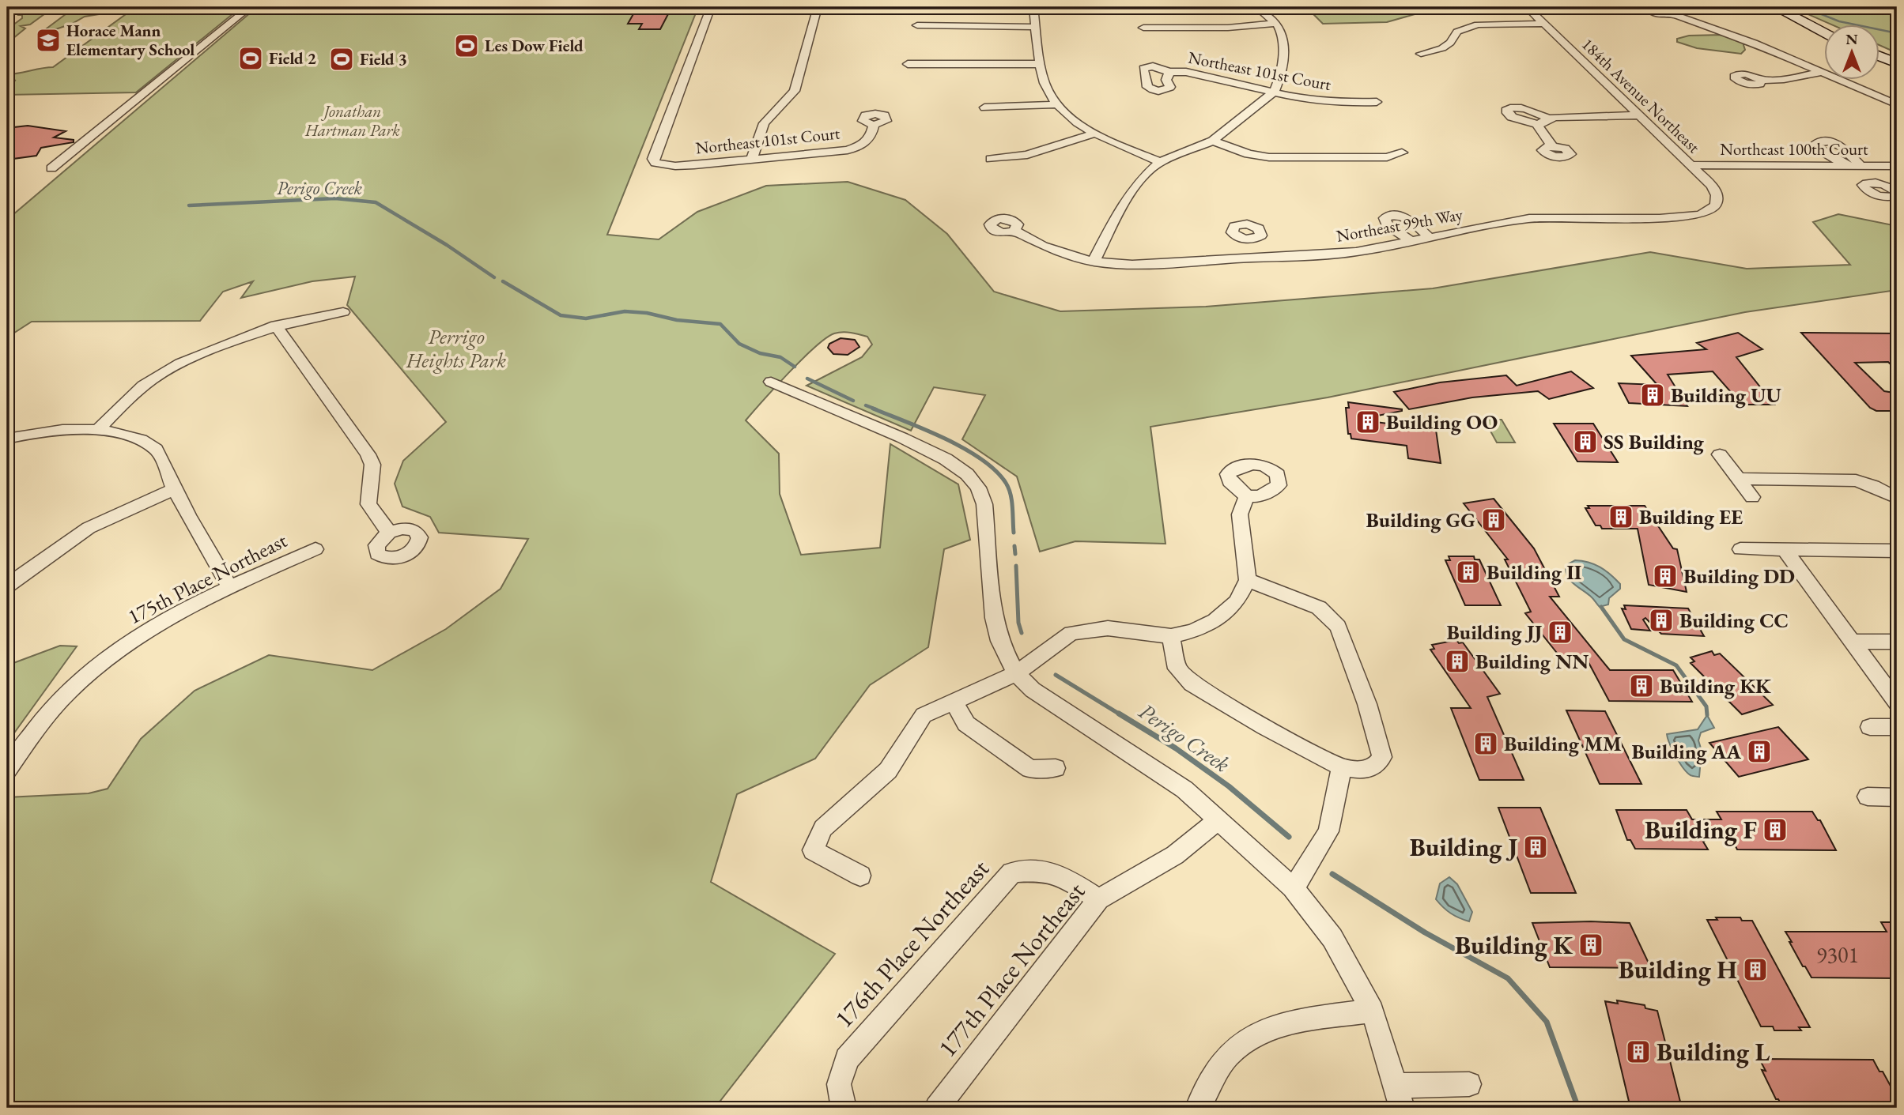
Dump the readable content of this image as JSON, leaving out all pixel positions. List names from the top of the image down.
{
  "streets": {
    "street": [
      "Northeast 101st Court",
      "184th Avenue Northeast",
      "Northeast 100th Court",
      "Northeast 99th Way",
      "175th Place Northeast",
      "176th Place Northeast",
      "177th Place Northeast"
    ]
  },
  "crossings": [
    ["184th Avenue Northeast", "Northeast 100th Court"],
    ["184th Avenue Northeast", "Northeast 99th Way"],
    ["176th Place Northeast", "177th Place Northeast"]
  ],
  "water": ["Perigo Creek"],
  "parks": ["Jonathan Hartman Park", "Perrigo Heights Park"],
  "places": {
    "school or university": ["Horace Mann Elementary School"],
    "sports": ["Les Dow Field", "Field 2", "Field 3"],
    "building": [
      "Building UU",
      "Building OO",
      "SS Building",
      "Building EE",
      "Building GG",
      "Building II",
      "Building DD",
      "Building CC",
      "Building JJ",
      "Building NN",
      "Building KK",
      "Building MM",
      "Building AA",
      "Building F",
      "Building J",
      "Building K",
      "Building H",
      "Building L"
    ]
  },
  "house_numbers": ["9301"],
  "north": "top"
}
